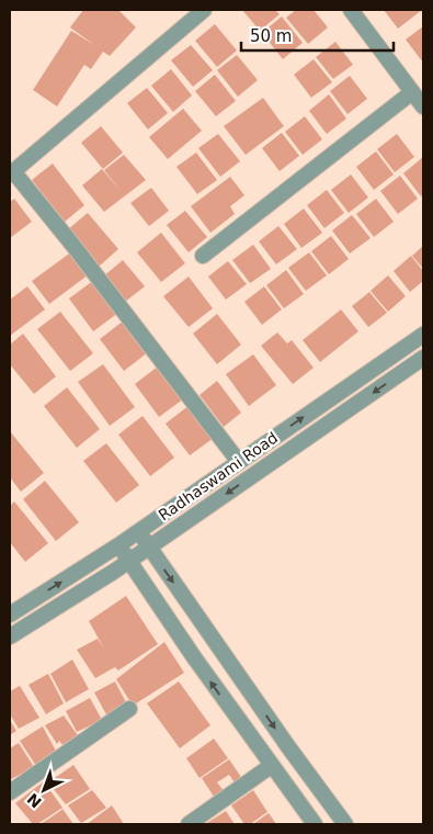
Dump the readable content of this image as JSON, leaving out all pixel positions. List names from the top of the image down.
{
  "streets": {
    "street": ["Radhaswami Road"]
  },
  "scale_bar": "50 m",
  "north": "bottom left"
}
